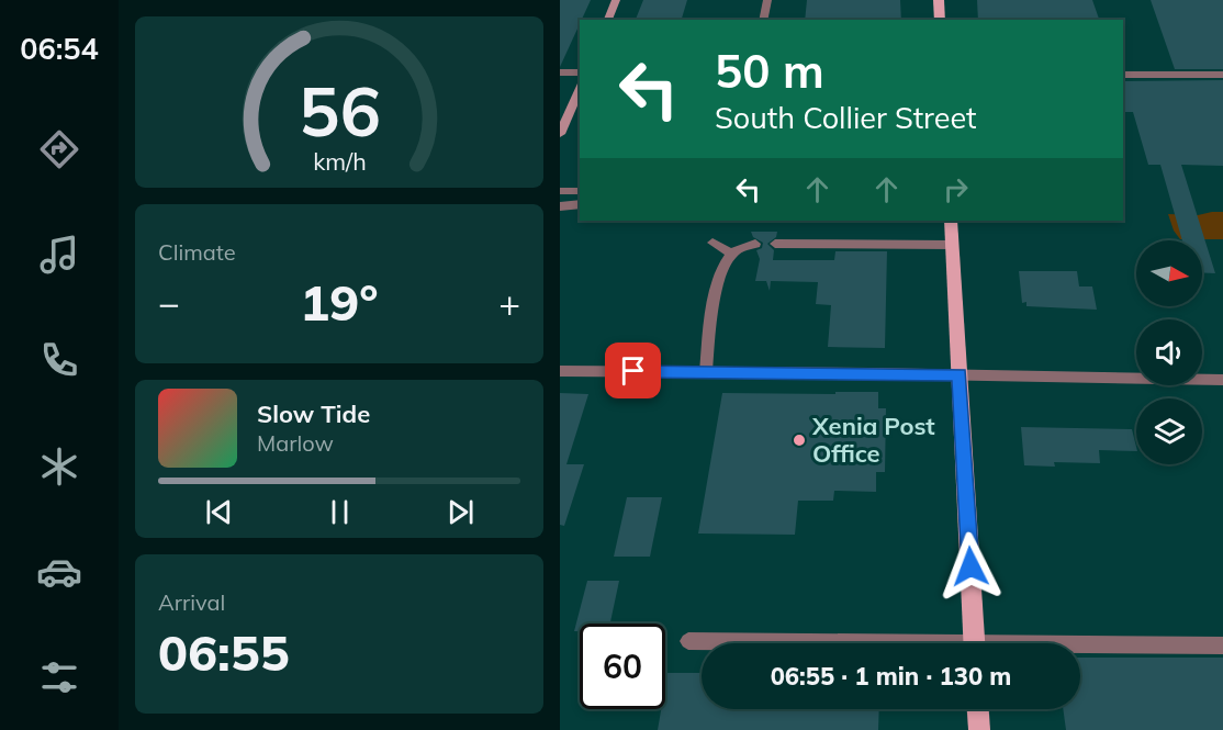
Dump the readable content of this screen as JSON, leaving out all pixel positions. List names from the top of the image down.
{
  "places": ["Xenia Post Office"],
  "north": "right",
  "page": {
    "tabs": "06:54",
    "turn": ["50 m", "South Collier Street"],
    "tile": [
      "Climate",
      ["Arrival", "06:55"]
    ],
    "heat": ["−", "19°", "+"],
    "song": ["Slow Tide", "Marlow"],
    "limit": "60",
    "trip": "06:55 · 1 min · 130 m",
    "gauge": ["56", "km/h"]
  }
}
